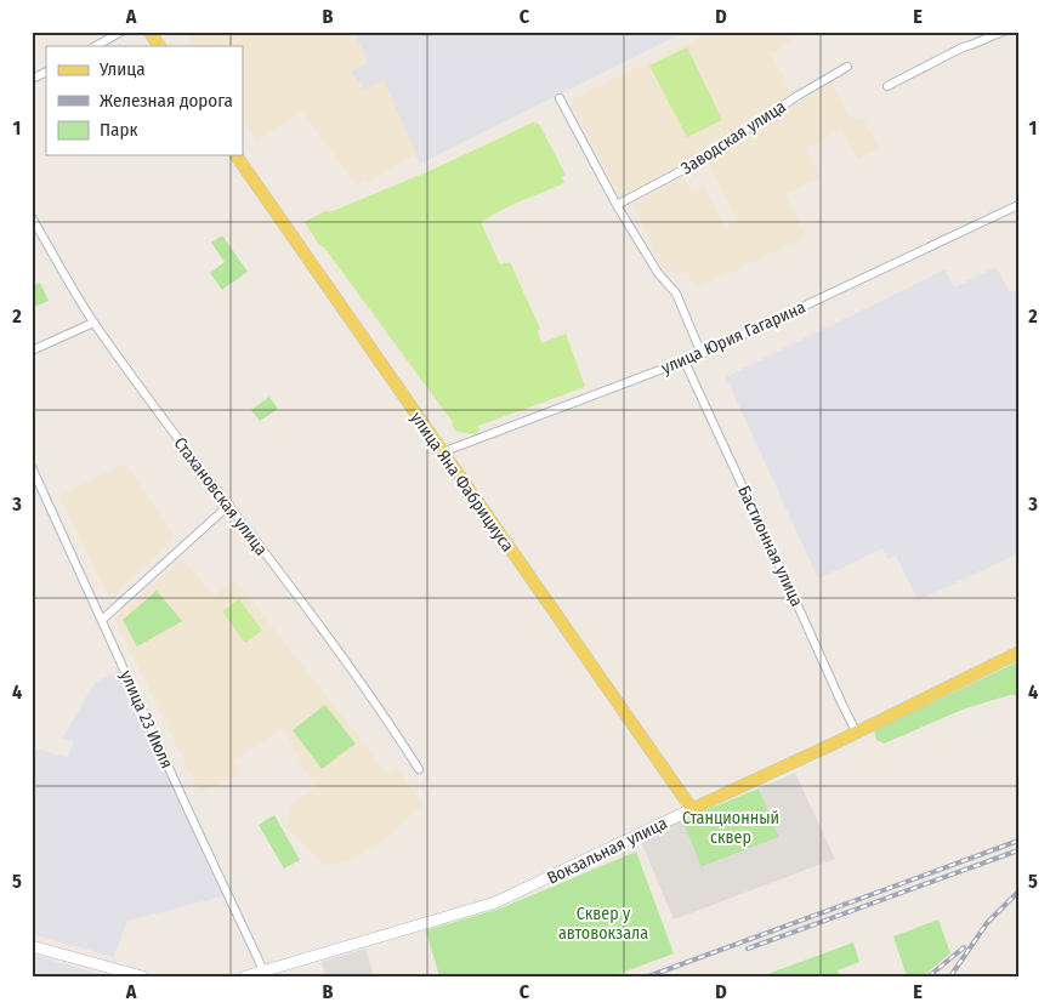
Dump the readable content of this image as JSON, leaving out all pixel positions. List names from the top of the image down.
{
  "streets": {
    "main road": ["улица Яна Фабрициуса", "Вокзальная улица"],
    "street": [
      "Заводская улица",
      "улица Юрия Гагарина",
      "Стахановская улица",
      "Бастионная улица",
      "улица 23 Июля"
    ]
  },
  "crossings": [
    ["улица Юрия Гагарина", "улица Яна Фабрициуса"],
    ["улица Юрия Гагарина", "Бастионная улица"],
    ["улица Яна Фабрициуса", "Вокзальная улица"],
    ["Бастионная улица", "Вокзальная улица"],
    ["улица 23 Июля", "Вокзальная улица"]
  ],
  "parks": ["Станционный сквер", "Сквер у автовокзала"],
  "legend": ["Улица", "Железная дорога", "Парк"],
  "grid": {
    "columns": [
      "A",
      "B",
      "C",
      "D",
      "E"
    ],
    "rows": [
      "1",
      "2",
      "3",
      "4",
      "5"
    ]
  }
}
